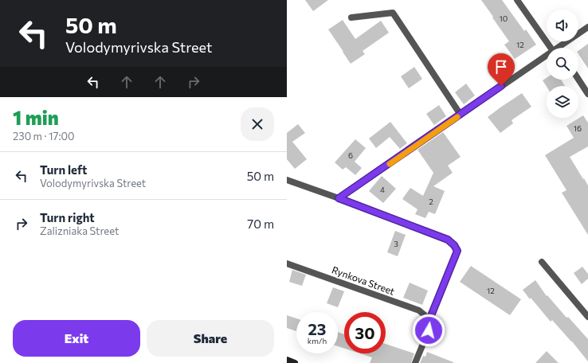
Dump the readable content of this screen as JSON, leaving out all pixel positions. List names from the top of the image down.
{
  "streets": {
    "street": ["Rynkova Street"]
  },
  "house_numbers": [
    "10",
    "12",
    "16",
    "6",
    "4",
    "2",
    "3",
    "12"
  ],
  "page": {
    "turn": ["50 m", "Volodymyrivska Street"],
    "heading": ["1 min", "230 m · 17:00"],
    "list": [
      {
        "name": "Turn left",
        "note": "Volodymyrivska Street",
        "value": "50 m"
      },
      {
        "name": "Turn right",
        "note": "Zalizniaka Street",
        "value": "70 m"
      }
    ],
    "speed": "23 km/h",
    "limit": "30",
    "buttons": ["Exit", "Share"]
  }
}
